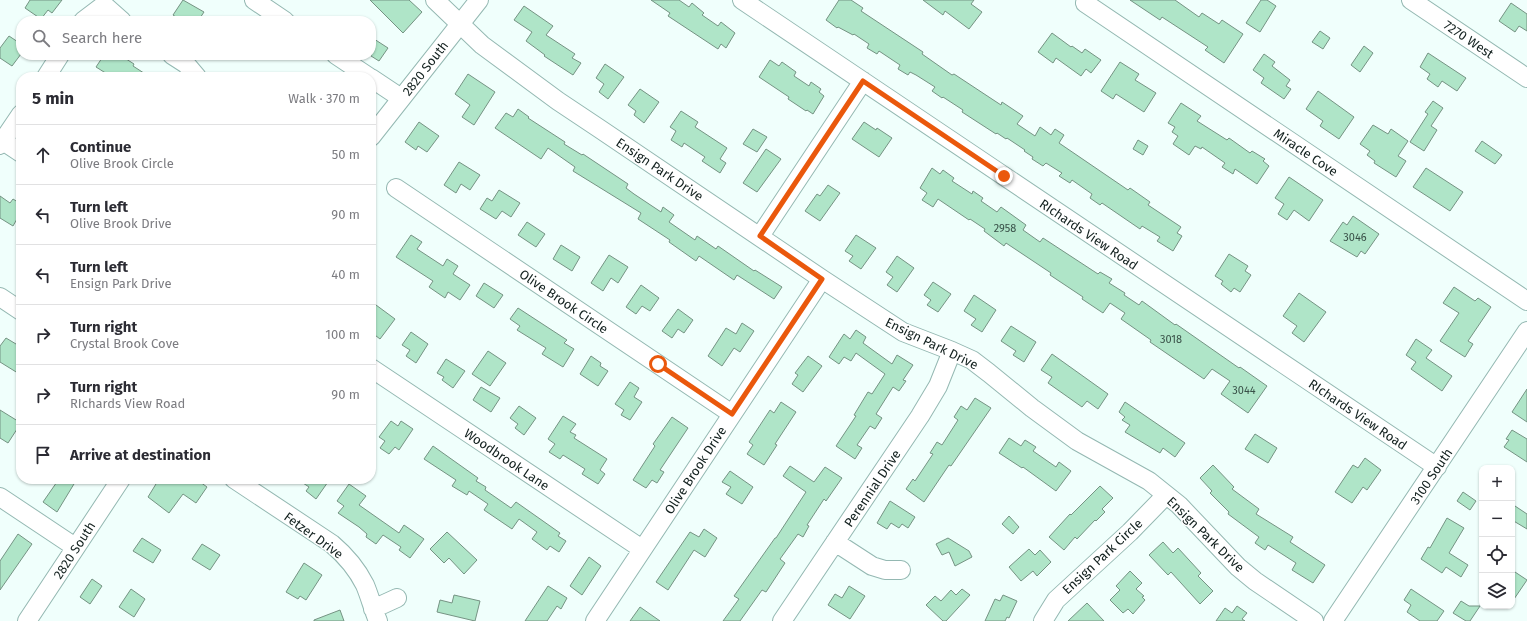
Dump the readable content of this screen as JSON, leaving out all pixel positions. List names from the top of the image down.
{
  "streets": {
    "street": [
      "7270 West",
      "2820 South",
      "Miracle Cove",
      "Ensign Park Drive",
      "RIchards View Road",
      "Olive Brook Circle",
      "Woodbrook Lane",
      "Olive Brook Drive",
      "3100 South",
      "Perennial Drive",
      "Fetzer Drive",
      "Ensign Park Circle"
    ]
  },
  "crossings": [
    ["2820 South", "Ensign Park Drive"],
    ["Ensign Park Drive", "Olive Brook Drive"],
    ["Ensign Park Drive", "Perennial Drive"],
    ["Ensign Park Drive", "Ensign Park Circle"],
    ["RIchards View Road", "3100 South"],
    ["Olive Brook Circle", "Olive Brook Drive"],
    ["Woodbrook Lane", "Olive Brook Drive"]
  ],
  "house_numbers": [
    "2958",
    "3046",
    "3018",
    "3044"
  ],
  "page": {
    "search": "Search here",
    "heading": ["5 min", "Walk · 370 m"],
    "list": [
      ["Continue", "Olive Brook Circle", "50 m"],
      ["Turn left", "Olive Brook Drive", "90 m"],
      ["Turn left", "Ensign Park Drive", "40 m"],
      ["Turn right", "Crystal Brook Cove", "100 m"],
      ["Turn right", "RIchards View Road", "90 m"],
      "Arrive at destination"
    ],
    "map_buttons": ["+", "−"]
  }
}
